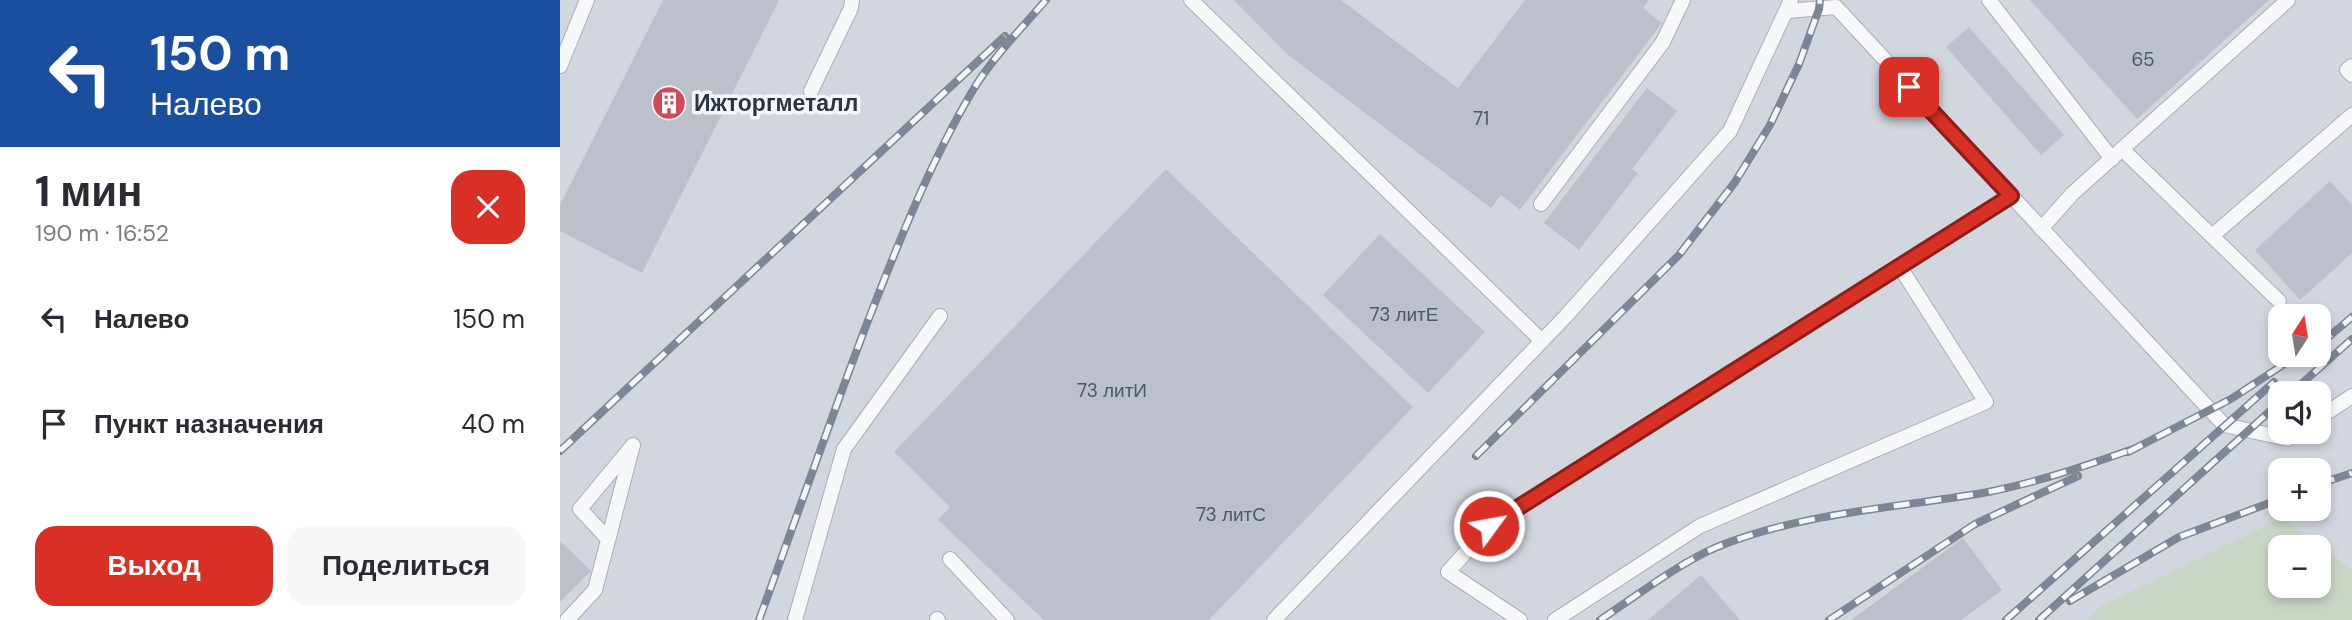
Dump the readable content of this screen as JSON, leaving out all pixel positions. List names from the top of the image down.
{
  "places": {
    "building": ["Ижторгметалл"]
  },
  "house_numbers": [
    "65",
    "71",
    "73 литЕ",
    "73 литИ",
    "73 литС"
  ],
  "north": "top",
  "page": {
    "turn": ["150 m", "Налево"],
    "heading": ["1 мин", "190 m · 16:52"],
    "list": [
      {
        "name": "Налево",
        "value": "150 m"
      },
      {
        "name": "Пункт назначения",
        "value": "40 m"
      }
    ],
    "map_buttons": ["+", "−"],
    "buttons": ["Выход", "Поделиться"]
  }
}
